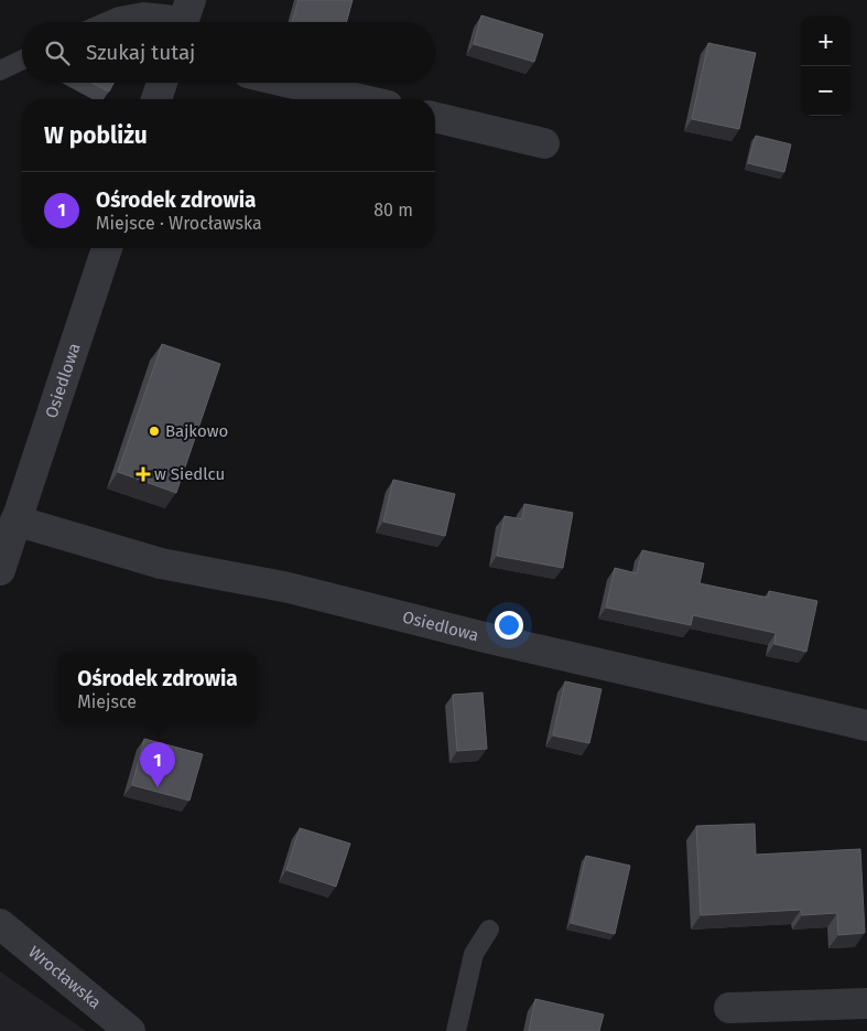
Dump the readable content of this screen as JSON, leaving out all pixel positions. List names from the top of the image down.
{
  "streets": {
    "street": ["Osiedlowa", "Wrocławska"]
  },
  "places": {
    "other": ["Bajkowo"],
    "health": ["w Siedlcu"]
  },
  "page": {
    "map_buttons": ["+", "−"],
    "search": "Szukaj tutaj",
    "heading": "W pobliżu",
    "list": [
      {
        "mark": "1",
        "name": "Ośrodek zdrowia",
        "note": "Miejsce · Wrocławska",
        "value": "80 m"
      }
    ],
    "popup": ["Ośrodek zdrowia", "Miejsce"],
    "pins": "1"
  }
}
